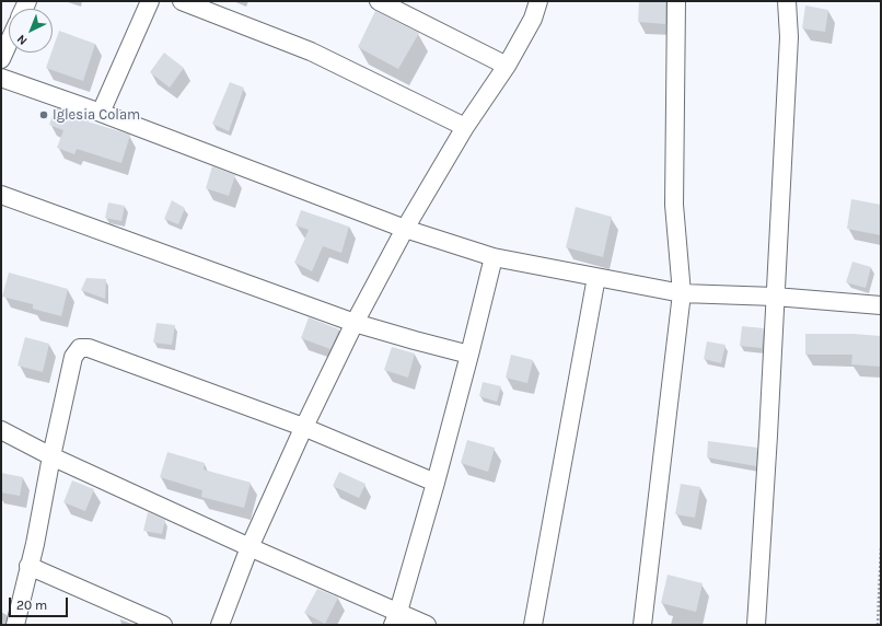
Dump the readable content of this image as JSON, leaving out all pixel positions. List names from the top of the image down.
{
  "places": ["Iglesia Colam"],
  "scale_bar": "20 m",
  "north": "bottom left"
}
